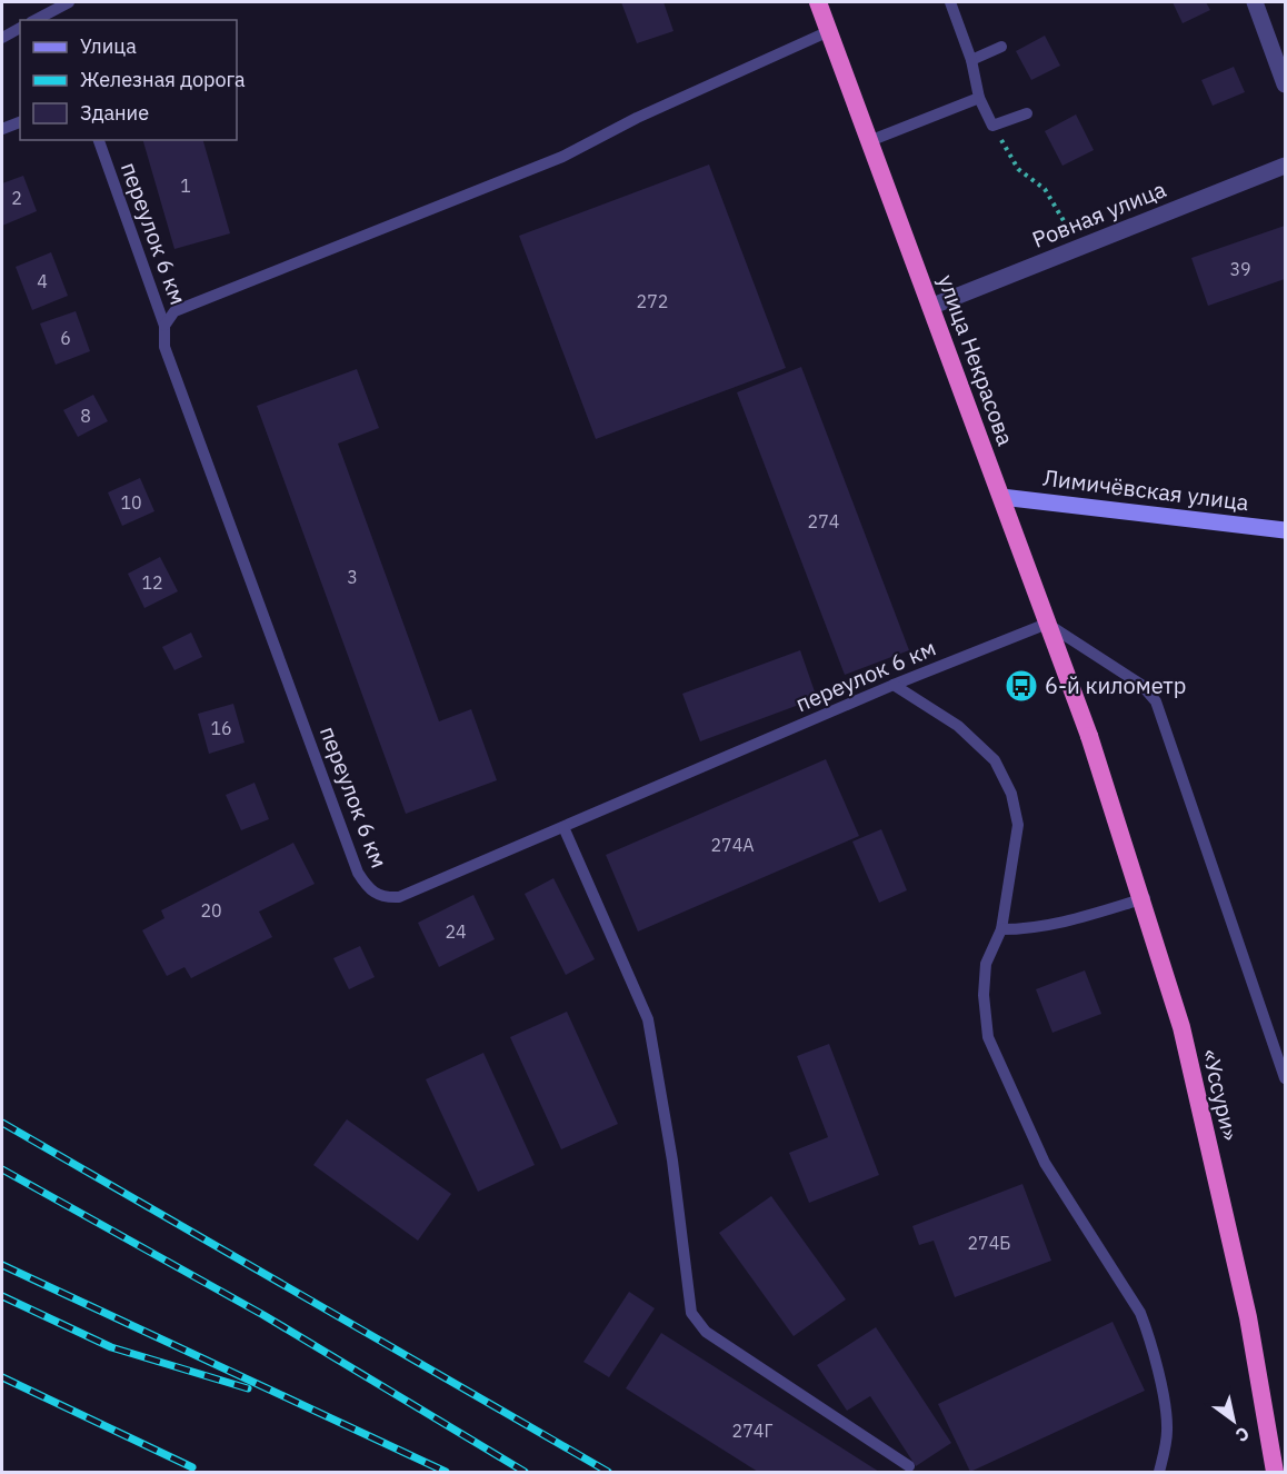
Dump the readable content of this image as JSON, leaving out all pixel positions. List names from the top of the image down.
{
  "streets": {
    "highway": ["улица Некрасова", "«Уссури»"],
    "main road": ["Лимичёвская улица"],
    "street": ["Ровная улица"],
    "lane": ["переулок 6 км"]
  },
  "crossings": [
    ["Ровная улица", "улица Некрасова"],
    ["переулок 6 км", "улица Некрасова"],
    ["улица Некрасова", "Лимичёвская улица"],
    ["улица Некрасова", "«Уссури»"]
  ],
  "places": {
    "bus stop": ["6-й километр"]
  },
  "house_numbers": [
    "1",
    "2",
    "39",
    "4",
    "272",
    "6",
    "8",
    "10",
    "274",
    "3",
    "12",
    "16",
    "274А",
    "20",
    "24",
    "274Б",
    "274Г"
  ],
  "legend": ["Улица", "Железная дорога", "Здание"],
  "north": "bottom right"
}
